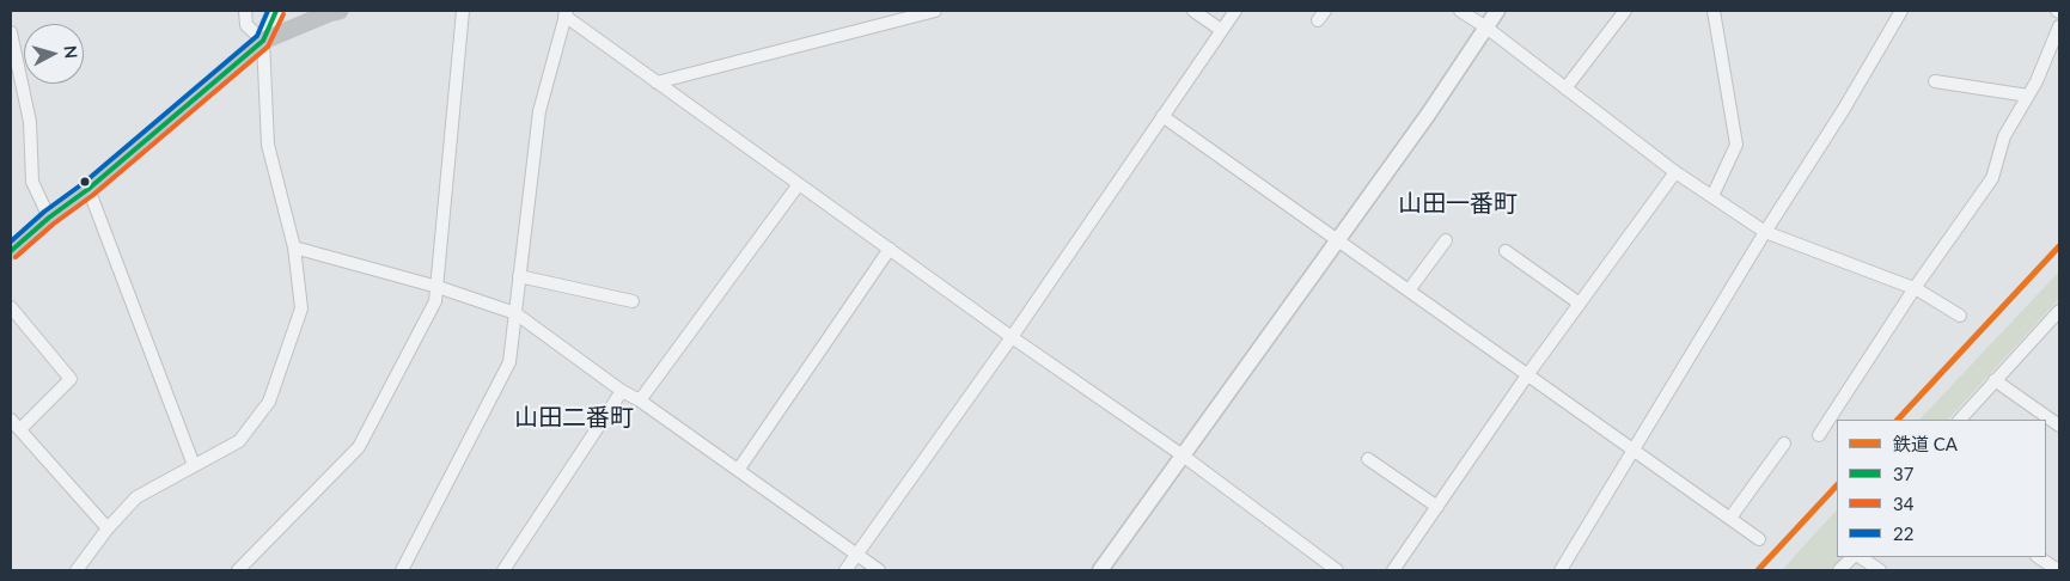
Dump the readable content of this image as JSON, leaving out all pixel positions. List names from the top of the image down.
{
  "districts": ["山田一番町", "山田二番町"],
  "lines": [
    "transit line 37",
    "transit line 22",
    "transit line 34",
    "rail line CA"
  ],
  "legend": [
    "鉄道 CA",
    "37",
    "34",
    "22"
  ],
  "north": "right"
}
